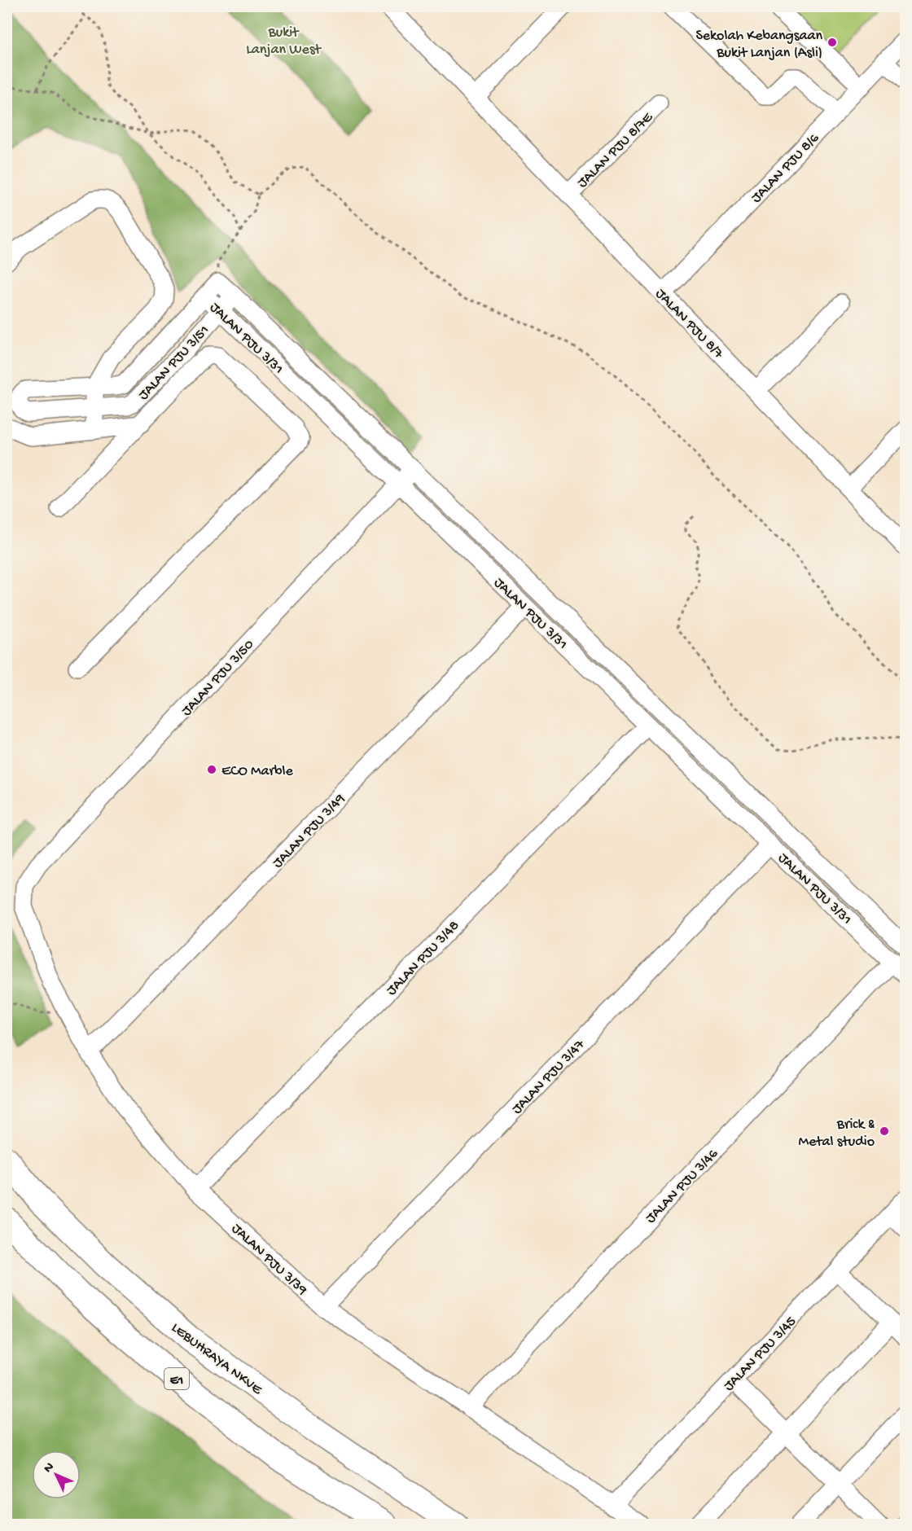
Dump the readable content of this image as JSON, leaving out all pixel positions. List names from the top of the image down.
{
  "streets": {
    "highway": ["LEBUHRAYA NKVE", "E1"],
    "street": [
      "JALAN PJU 8/7E",
      "JALAN PJU 8/6",
      "JALAN PJU 8/7",
      "JALAN PJU 3/31",
      "JALAN PJU 3/51",
      "JALAN PJU 3/50",
      "JALAN PJU 3/49",
      "JALAN PJU 3/48",
      "JALAN PJU 3/47",
      "JALAN PJU 3/46",
      "JALAN PJU 3/39",
      "JALAN PJU 3/45"
    ]
  },
  "crossings": [
    ["JALAN PJU 8/7E", "JALAN PJU 8/7"],
    ["JALAN PJU 8/6", "JALAN PJU 8/7"],
    ["JALAN PJU 3/31", "JALAN PJU 3/51"],
    ["JALAN PJU 3/31", "JALAN PJU 3/50"],
    ["JALAN PJU 3/31", "JALAN PJU 3/49"],
    ["JALAN PJU 3/31", "JALAN PJU 3/48"],
    ["JALAN PJU 3/31", "JALAN PJU 3/47"],
    ["JALAN PJU 3/31", "JALAN PJU 3/46"],
    ["JALAN PJU 3/50", "JALAN PJU 3/39"],
    ["JALAN PJU 3/49", "JALAN PJU 3/39"],
    ["JALAN PJU 3/48", "JALAN PJU 3/39"],
    ["JALAN PJU 3/47", "JALAN PJU 3/39"],
    ["JALAN PJU 3/46", "JALAN PJU 3/39"],
    ["JALAN PJU 3/39", "JALAN PJU 3/45"]
  ],
  "parks": ["Bukit Lanjan West"],
  "places": ["Sekolah Kebangsaan Bukit Lanjan (Asli)", "ECO Marble", "Brick & Metal studio"],
  "north": "top left"
}
